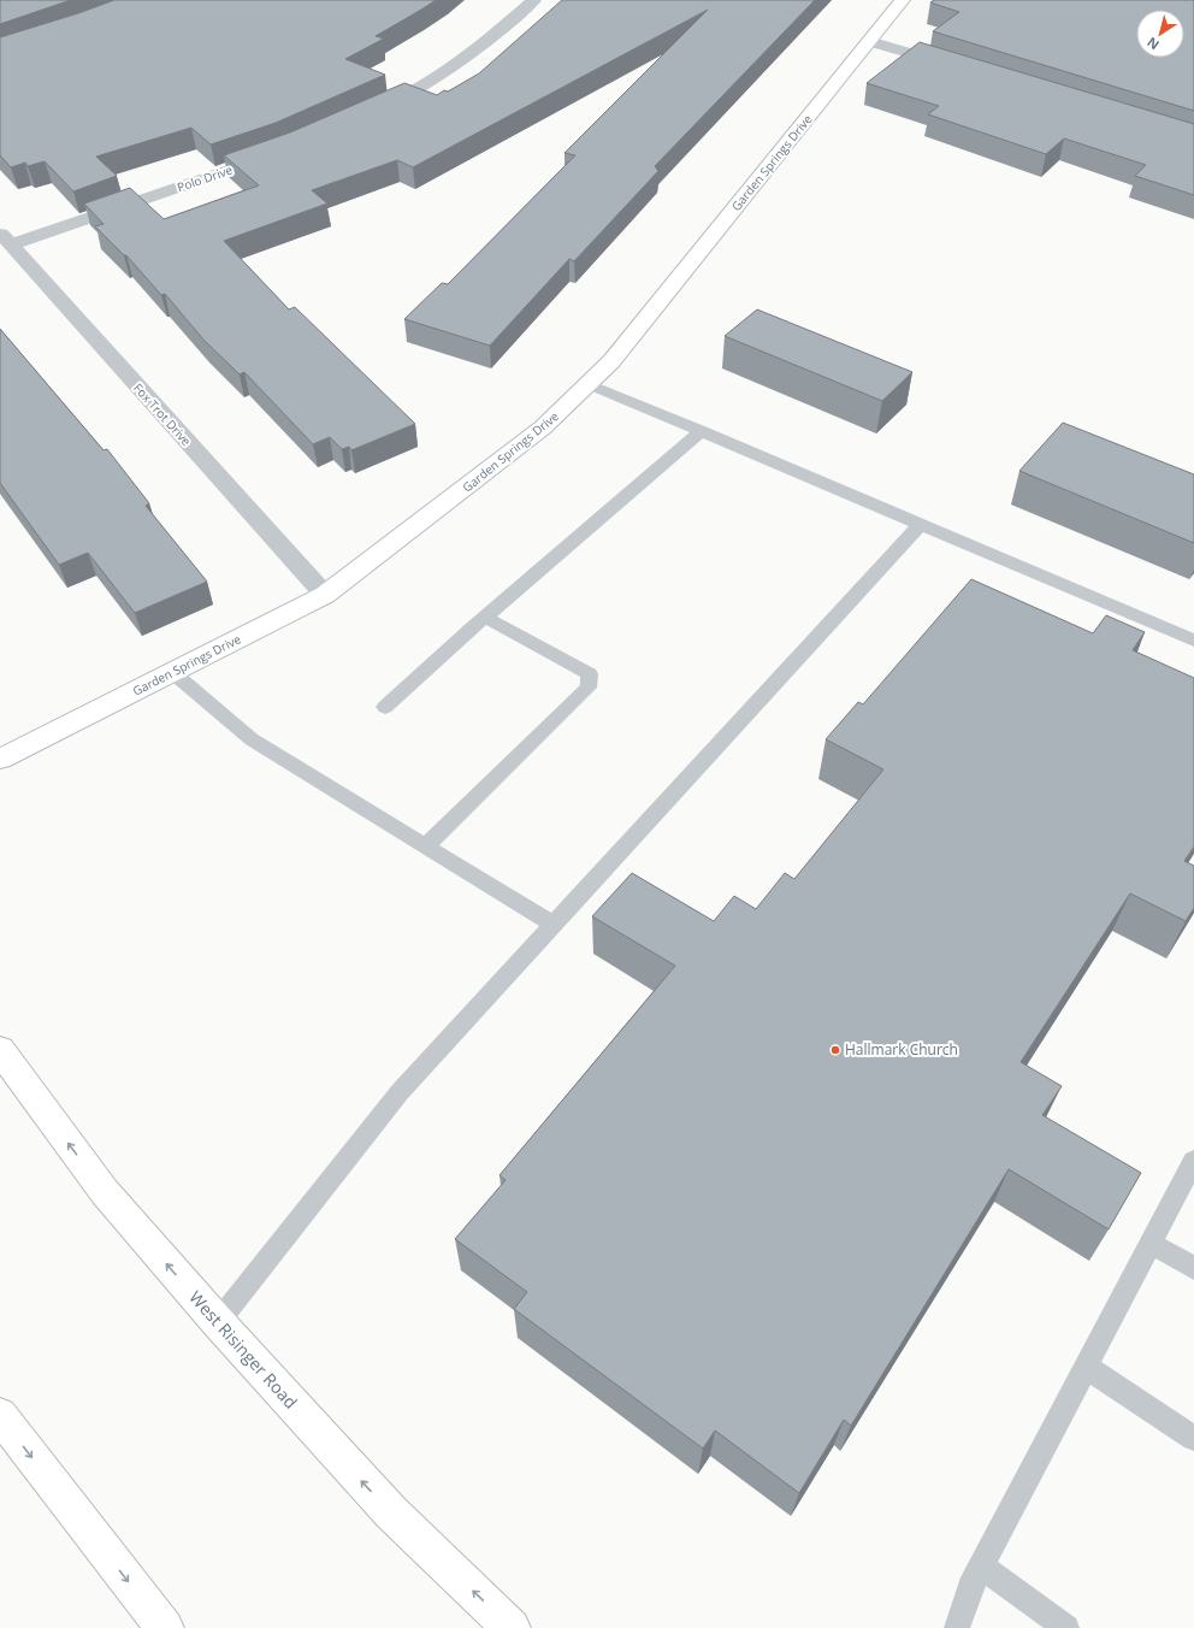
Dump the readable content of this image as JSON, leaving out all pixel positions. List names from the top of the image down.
{
  "streets": {
    "street": [
      "Garden Springs Drive",
      "Polo Drive",
      "Fox Trot Drive",
      "West Risinger Road"
    ]
  },
  "crossings": [
    ["Garden Springs Drive", "Fox Trot Drive"],
    ["Polo Drive", "Fox Trot Drive"]
  ],
  "one_way": ["West Risinger Road"],
  "places": ["Hallmark Church"],
  "north": "bottom left"
}
